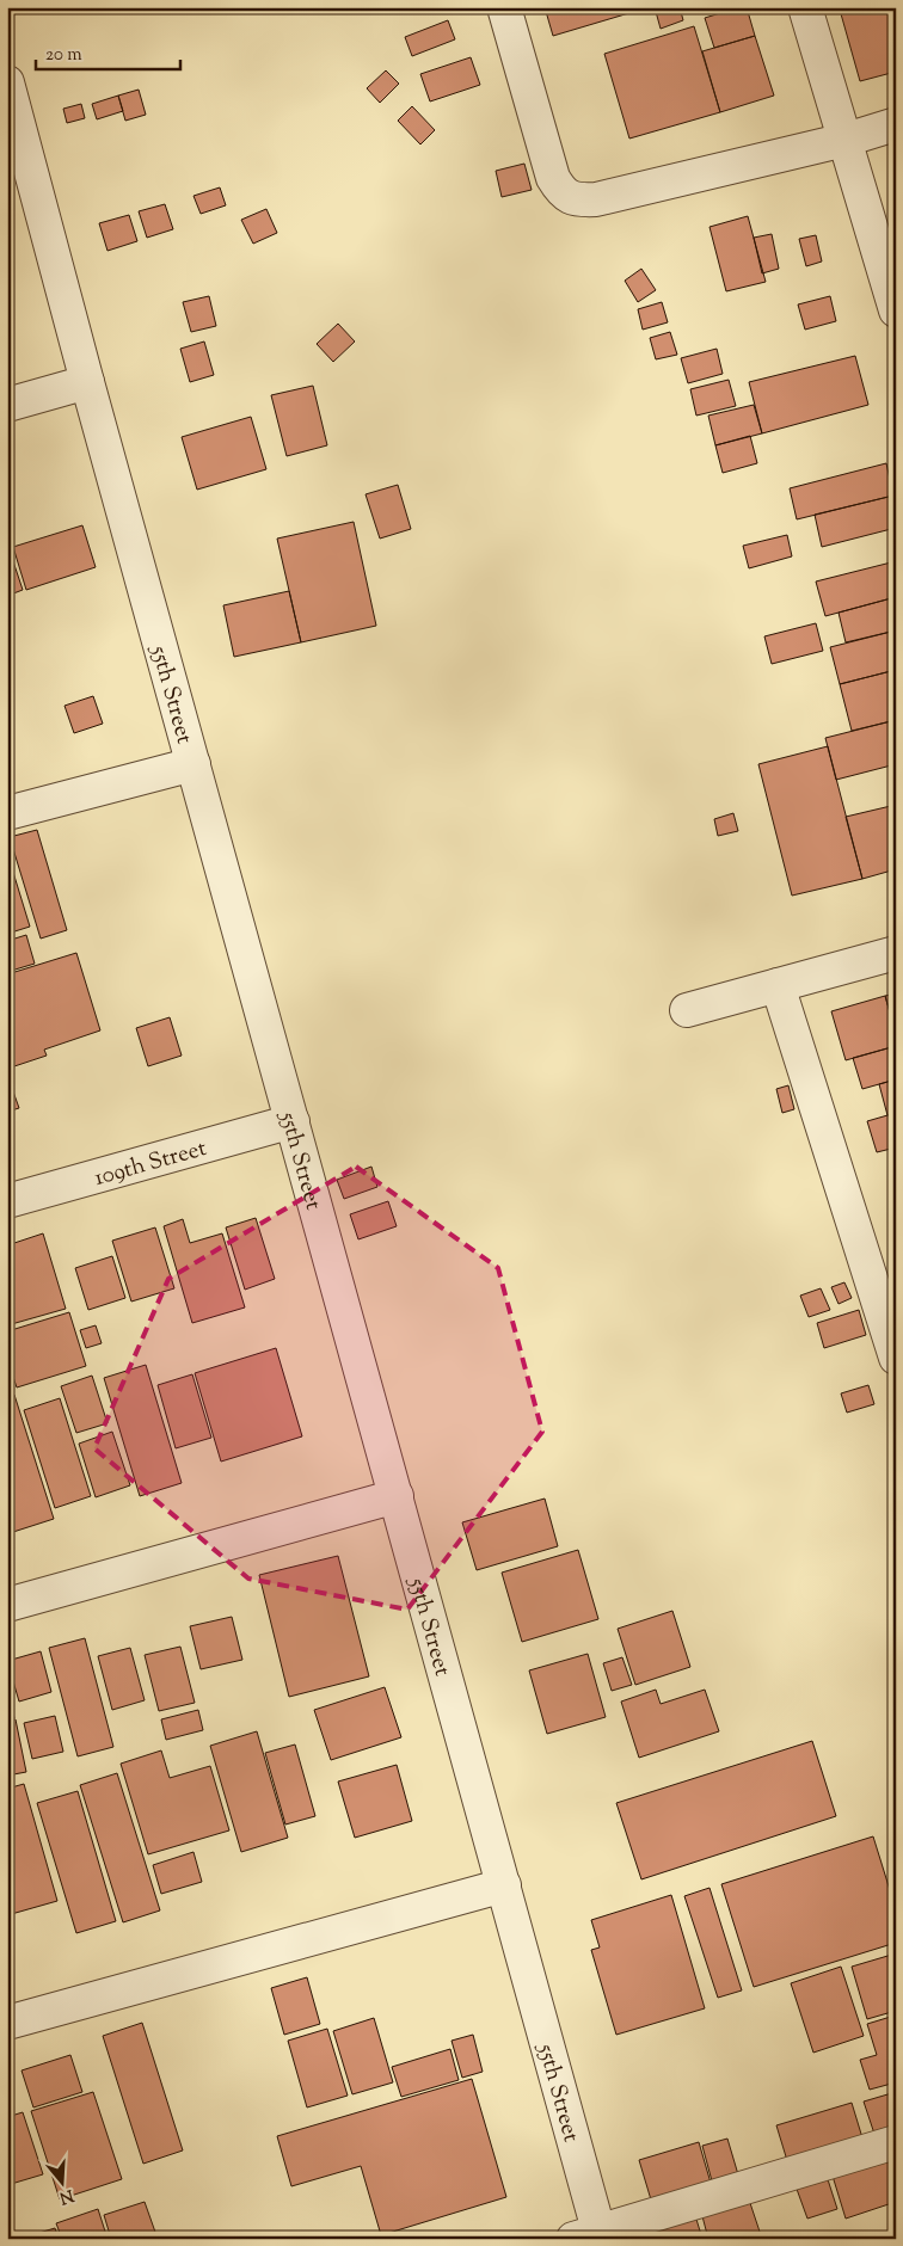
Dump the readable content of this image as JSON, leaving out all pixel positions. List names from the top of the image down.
{
  "streets": {
    "street": ["55th Street", "109th Street"]
  },
  "crossings": [
    ["55th Street", "109th Street"]
  ],
  "scale_bar": "20 m",
  "north": "bottom"
}
